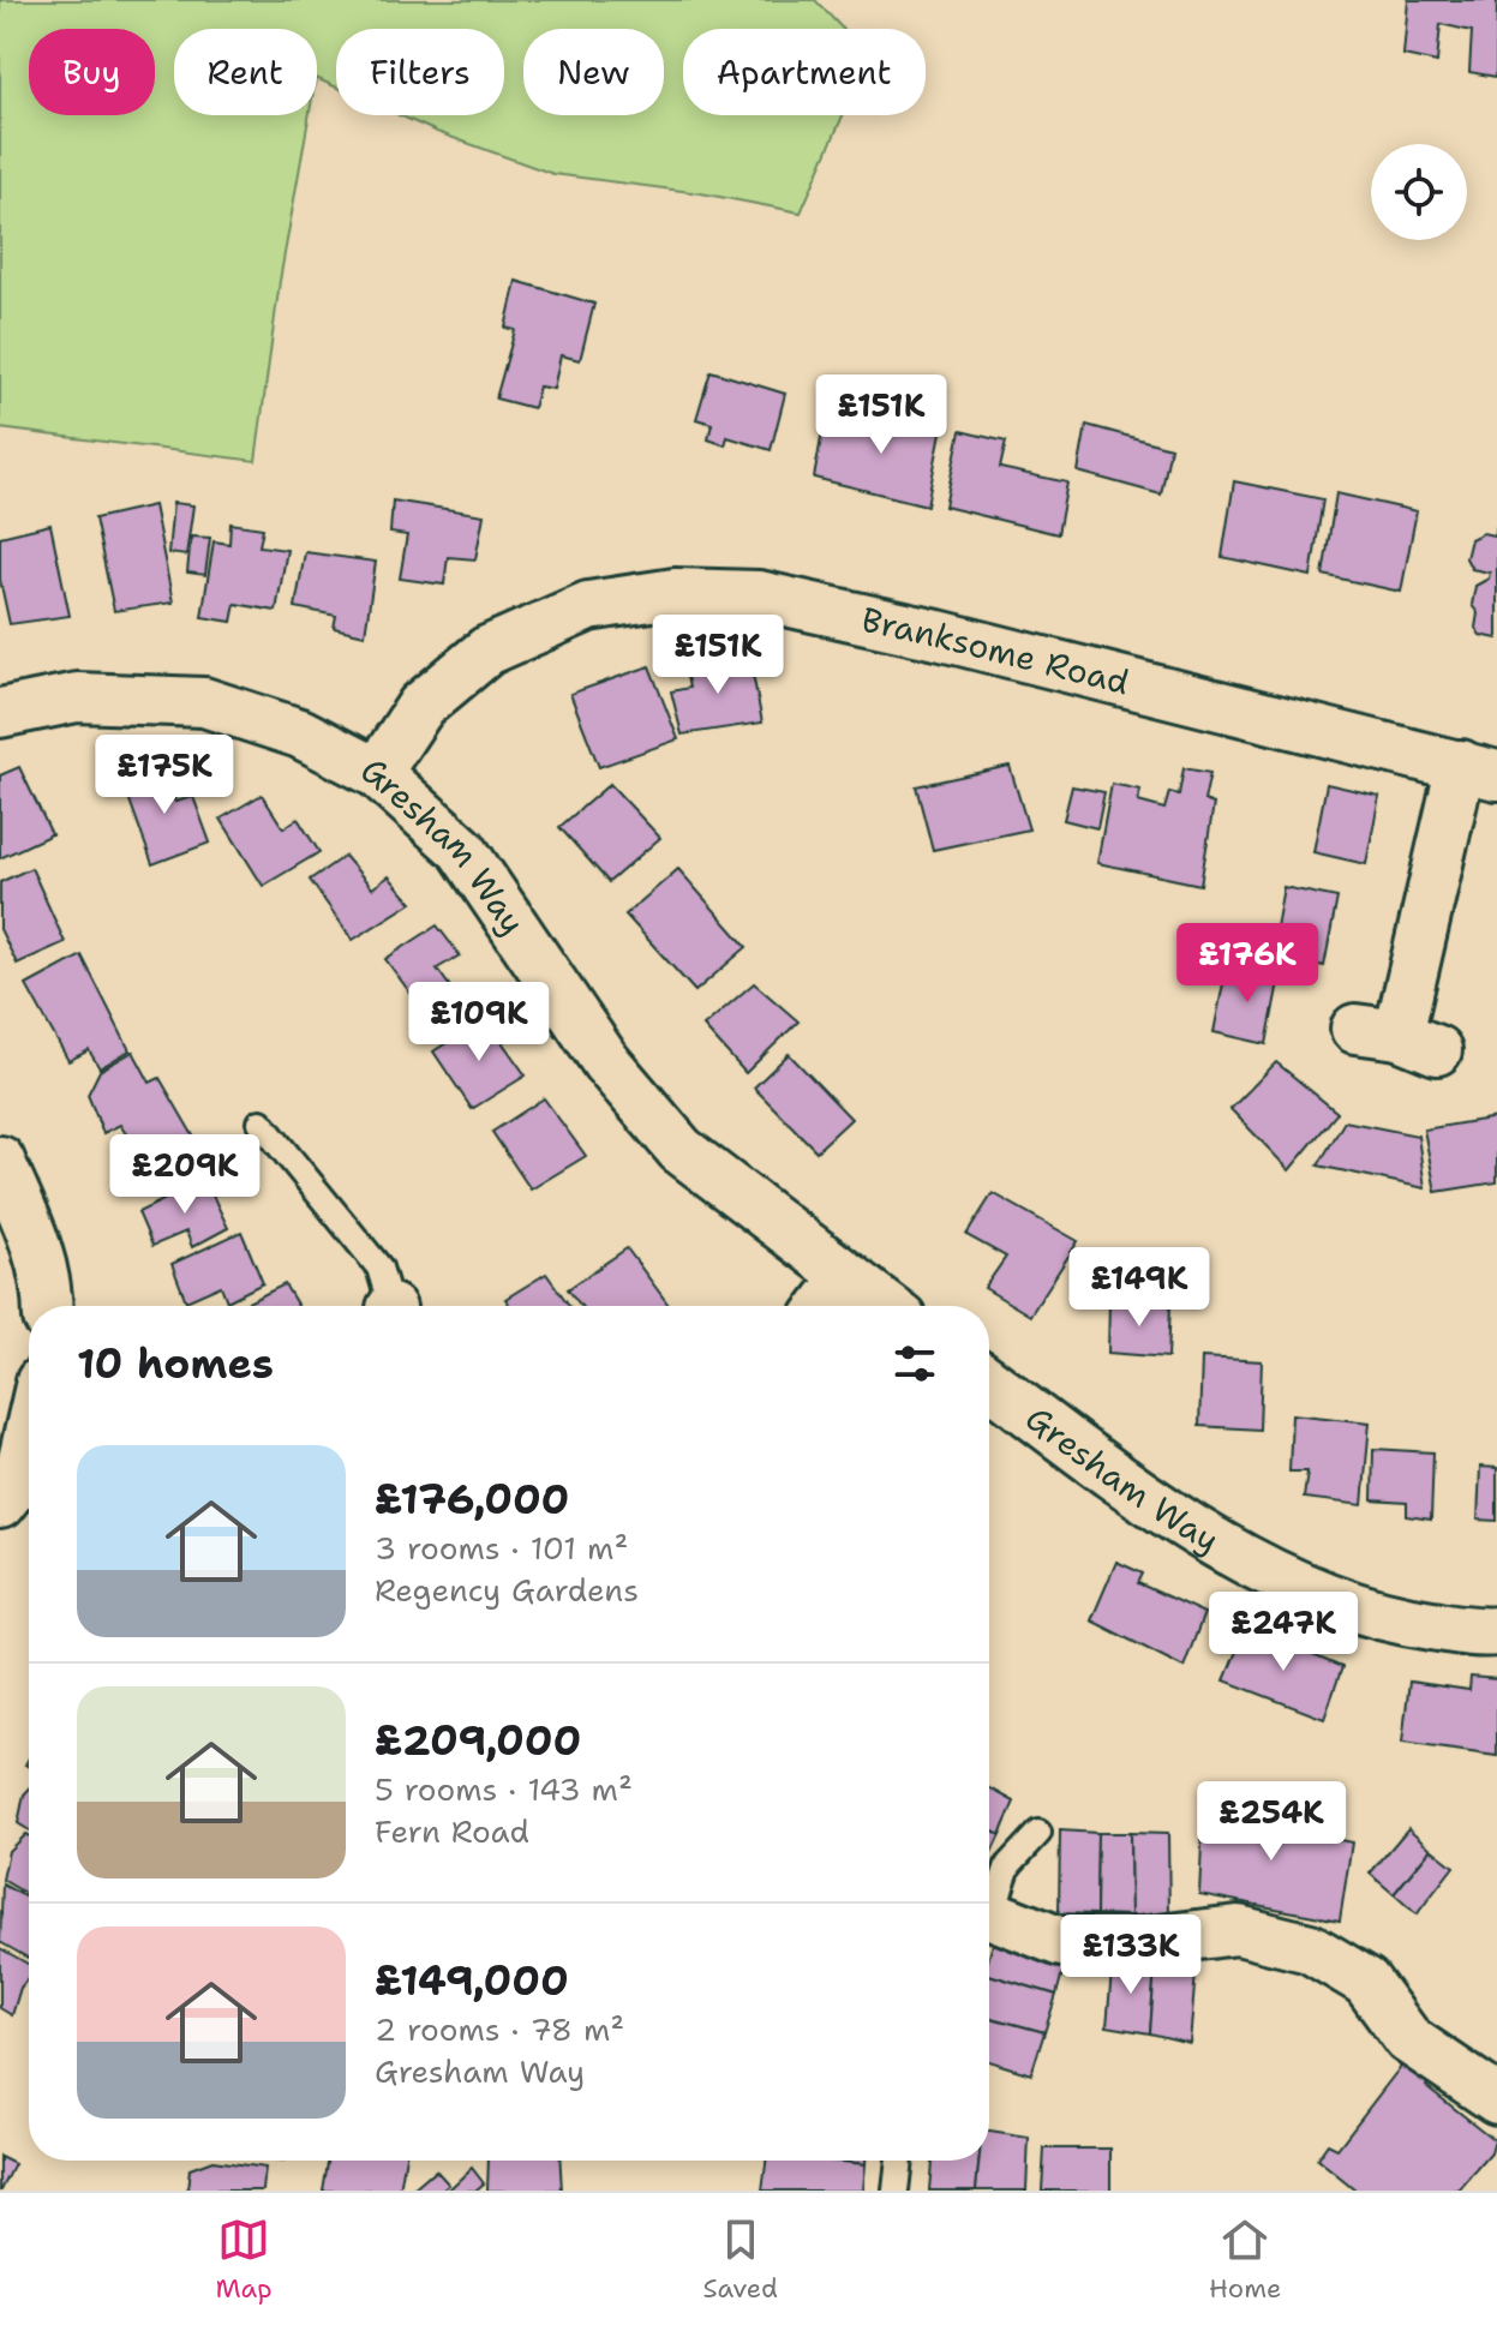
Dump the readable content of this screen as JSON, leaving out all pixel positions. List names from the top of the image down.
{
  "streets": {
    "street": ["Branksome Road", "Gresham Way"]
  },
  "crossings": [
    ["Branksome Road", "Gresham Way"]
  ],
  "page": {
    "chip": [
      "Buy",
      "Rent",
      "Filters",
      "New",
      "Apartment"
    ],
    "price": [
      "£151K",
      "£151K",
      "£175K",
      "£176K",
      "£109K",
      "£209K",
      "£149K",
      "£247K",
      "£254K",
      "£133K"
    ],
    "heading": "10 homes",
    "list": [
      {
        "name": "£176,000",
        "note": "3 rooms · 101 m² · Regency Gardens"
      },
      {
        "name": "£209,000",
        "note": "5 rooms · 143 m² · Fern Road"
      },
      {
        "name": "£149,000",
        "note": "2 rooms · 78 m² · Gresham Way"
      }
    ],
    "tabs": ["Map", "Saved", "Home"]
  }
}
